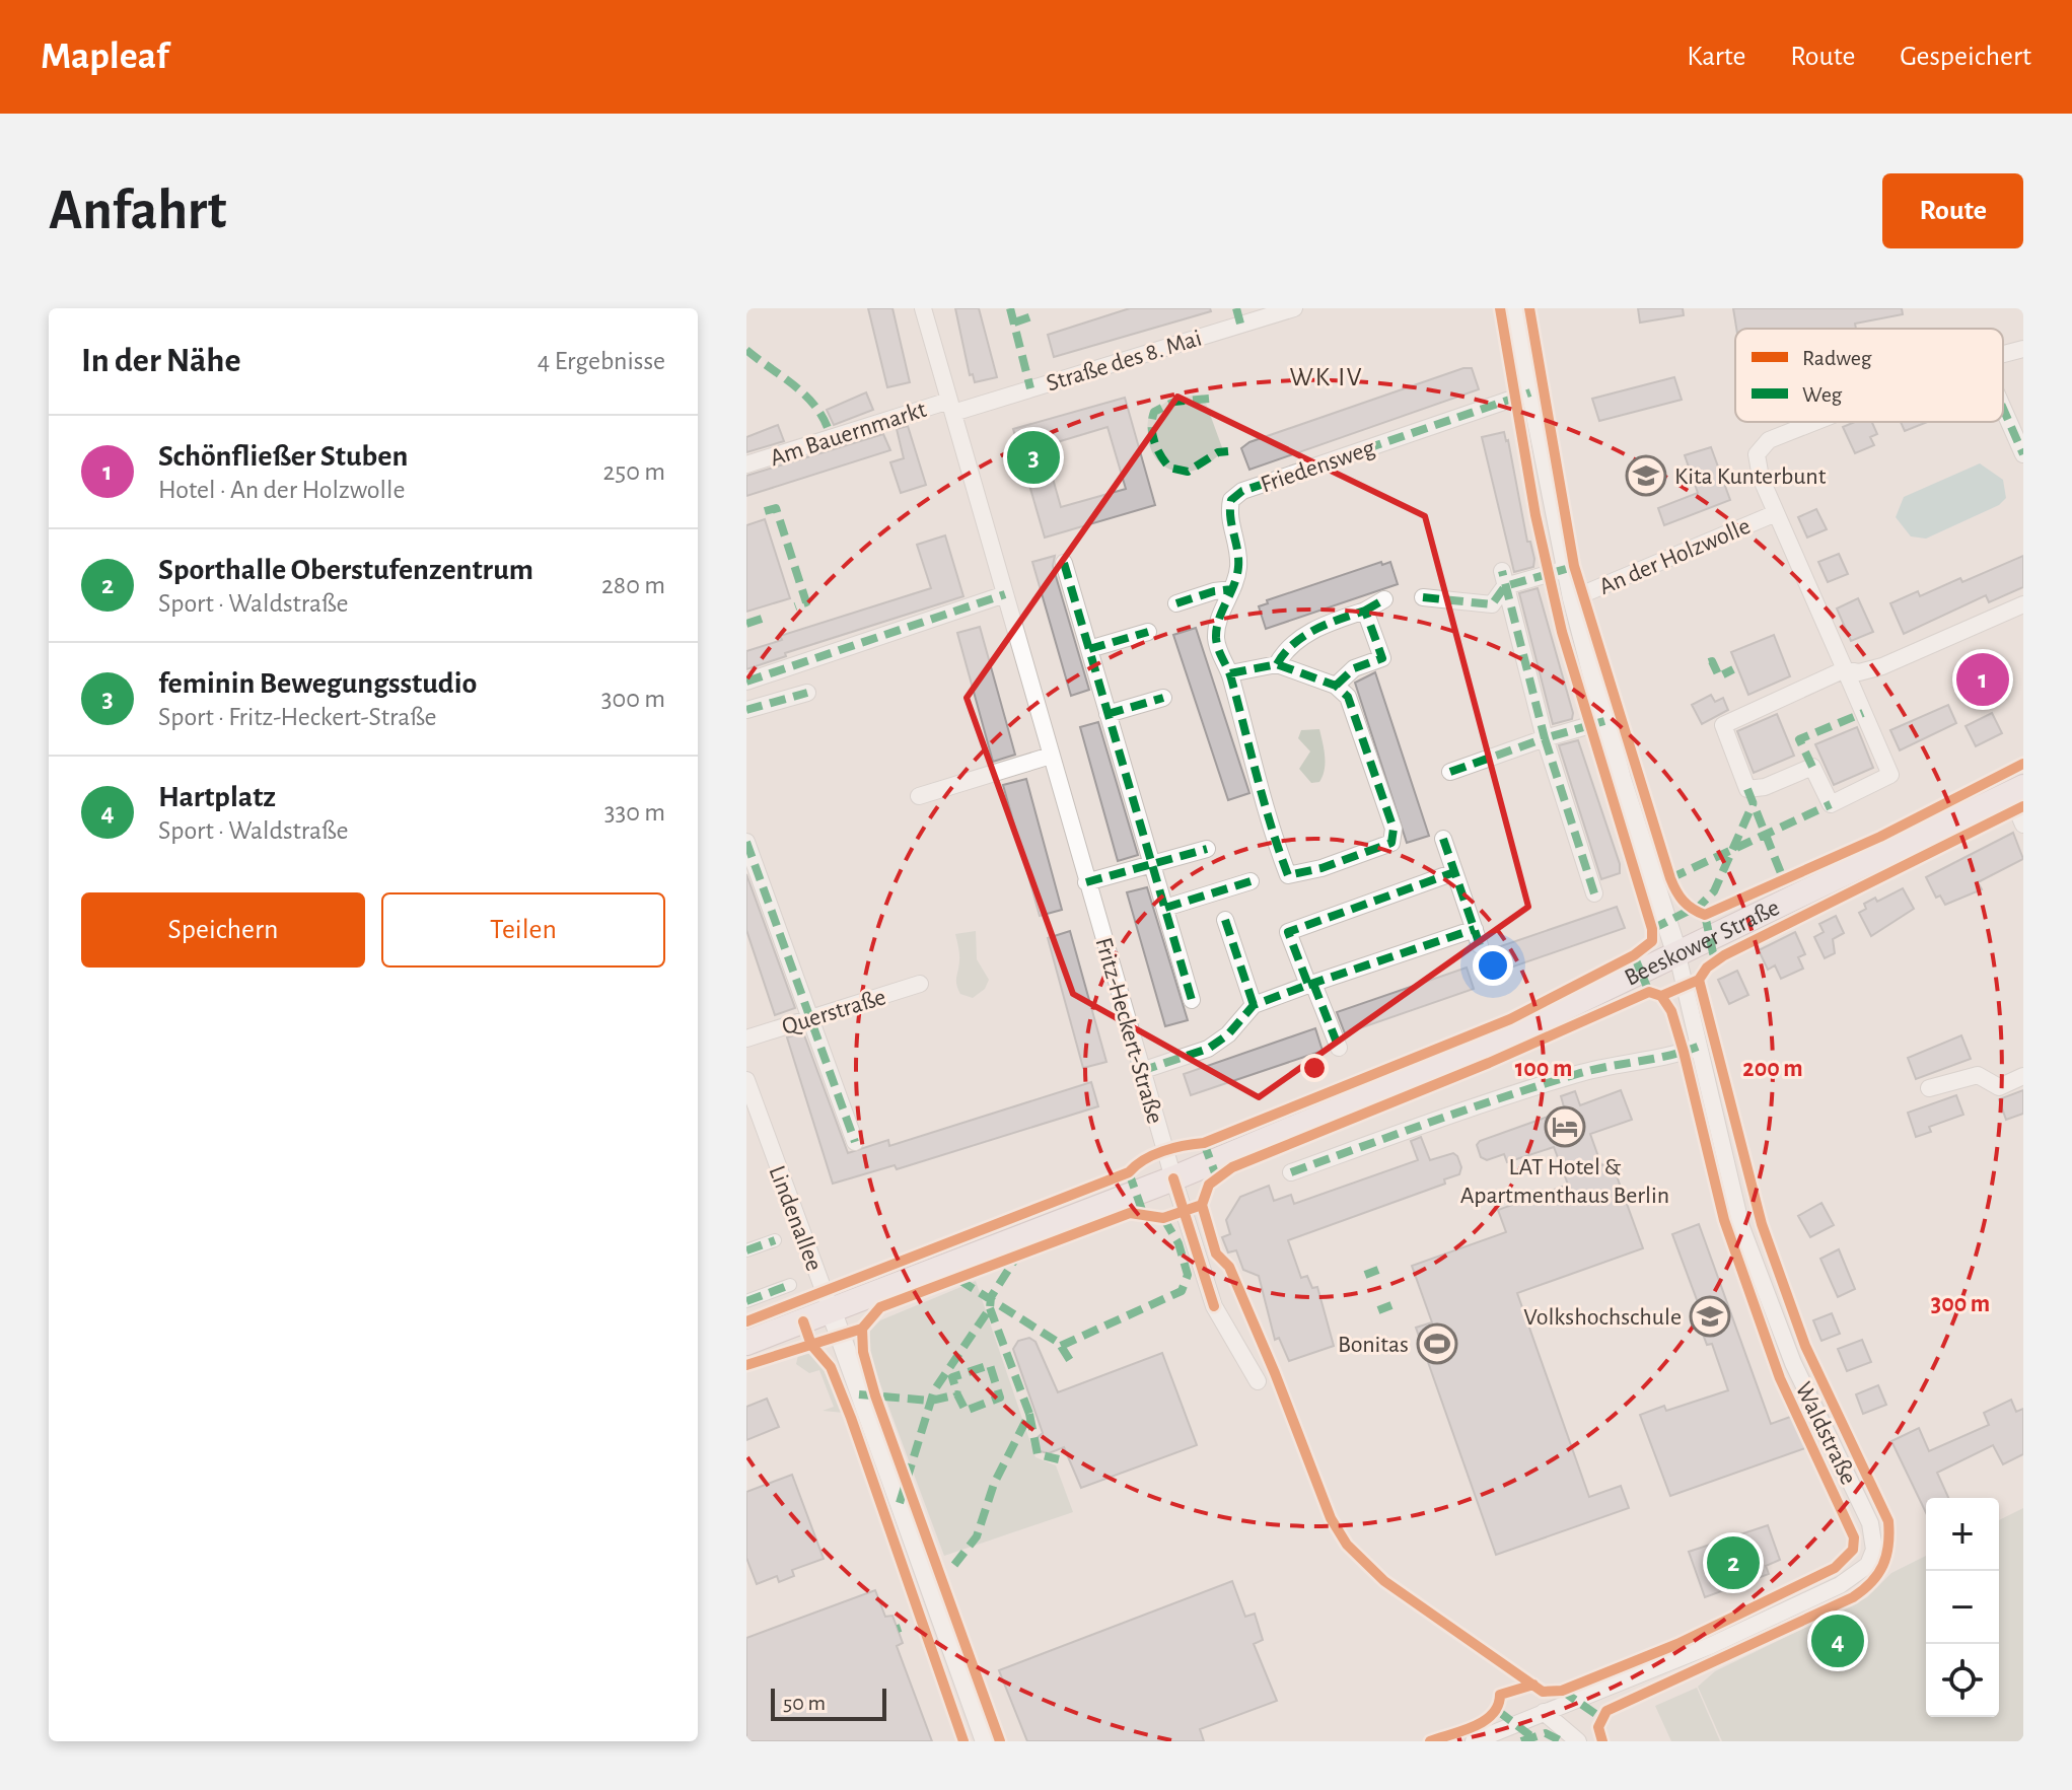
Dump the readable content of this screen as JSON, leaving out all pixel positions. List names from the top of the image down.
{
  "streets": {
    "main road": ["Beeskower Straße"],
    "street": [
      "Straße des 8. Mai",
      "Am Bauernmarkt",
      "Friedensweg",
      "An der Holzwolle",
      "Querstraße",
      "Fritz-Heckert-Straße",
      "Lindenallee",
      "Waldstraße"
    ]
  },
  "crossings": [
    ["Straße des 8. Mai", "Am Bauernmarkt"],
    ["Straße des 8. Mai", "Fritz-Heckert-Straße"],
    ["Am Bauernmarkt", "Fritz-Heckert-Straße"],
    ["Beeskower Straße", "Fritz-Heckert-Straße"],
    ["Beeskower Straße", "Lindenallee"],
    ["Beeskower Straße", "Waldstraße"]
  ],
  "districts": ["WK IV"],
  "places": {
    "school or university": ["Kita Kunterbunt", "Volkshochschule"],
    "hotel": ["LAT Hotel & Apartmenthaus Berlin"],
    "sports": ["Bonitas"]
  },
  "legend": ["Radweg", "Weg"],
  "scale_bar": "50 m",
  "page": {
    "header": "Mapleaf",
    "nav": ["Karte", "Route", "Gespeichert"],
    "buttons": [
      "Route",
      ["Speichern", "Teilen"]
    ],
    "title": "Anfahrt",
    "heading": ["In der Nähe", "4 Ergebnisse"],
    "list": [
      {
        "mark": "1",
        "name": "Schönfließer Stuben",
        "note": "Hotel · An der Holzwolle",
        "value": "250 m"
      },
      {
        "mark": "2",
        "name": "Sporthalle Oberstufenzentrum",
        "note": "Sport · Waldstraße",
        "value": "280 m"
      },
      {
        "mark": "3",
        "name": "feminin Bewegungsstudio",
        "note": "Sport · Fritz-Heckert-Straße",
        "value": "300 m"
      },
      {
        "mark": "4",
        "name": "Hartplatz",
        "note": "Sport · Waldstraße",
        "value": "330 m"
      }
    ],
    "pins": [
      "3",
      "1",
      "2",
      "4"
    ],
    "map_buttons": ["+", "−"],
    "scale": "50 m"
  },
  "rings": ["100 m", "200 m", "300 m"]
}
